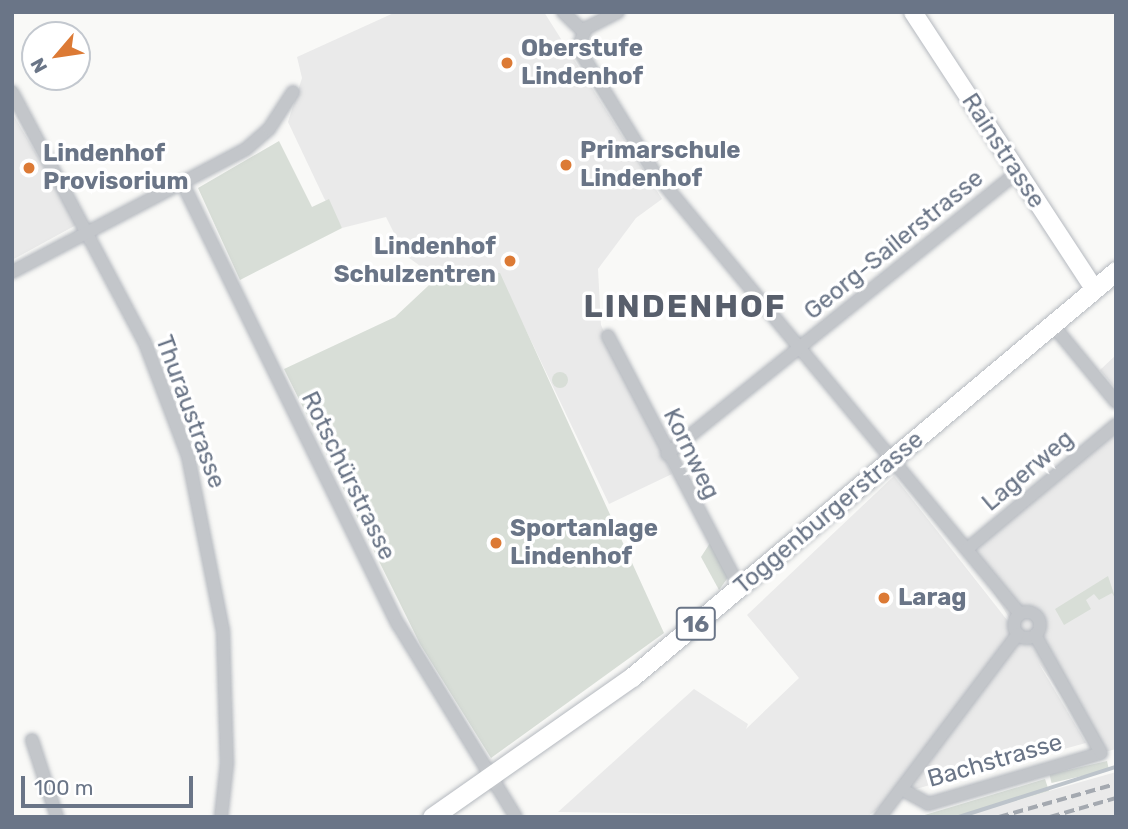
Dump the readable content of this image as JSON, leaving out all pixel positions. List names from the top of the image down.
{
  "streets": {
    "main road": ["Toggenburgerstrasse", "16"],
    "street": [
      "Rainstrasse",
      "Georg-Sailerstrasse",
      "Thuraustrasse",
      "Kornweg",
      "Lagerweg",
      "Rotschürstrasse",
      "Bachstrasse"
    ]
  },
  "crossings": [
    ["Rainstrasse", "Georg-Sailerstrasse"],
    ["Rainstrasse", "Toggenburgerstrasse"],
    ["Georg-Sailerstrasse", "Kornweg"],
    ["Kornweg", "Toggenburgerstrasse"],
    ["Rotschürstrasse", "Toggenburgerstrasse"]
  ],
  "districts": ["LINDENHOF"],
  "places": [
    "Oberstufe Lindenhof",
    "Primarschule Lindenhof",
    "Lindenhof Provisorium",
    "Lindenhof Schulzentren",
    "Sportanlage Lindenhof",
    "Larag"
  ],
  "scale_bar": "100 m",
  "north": "bottom left"
}
